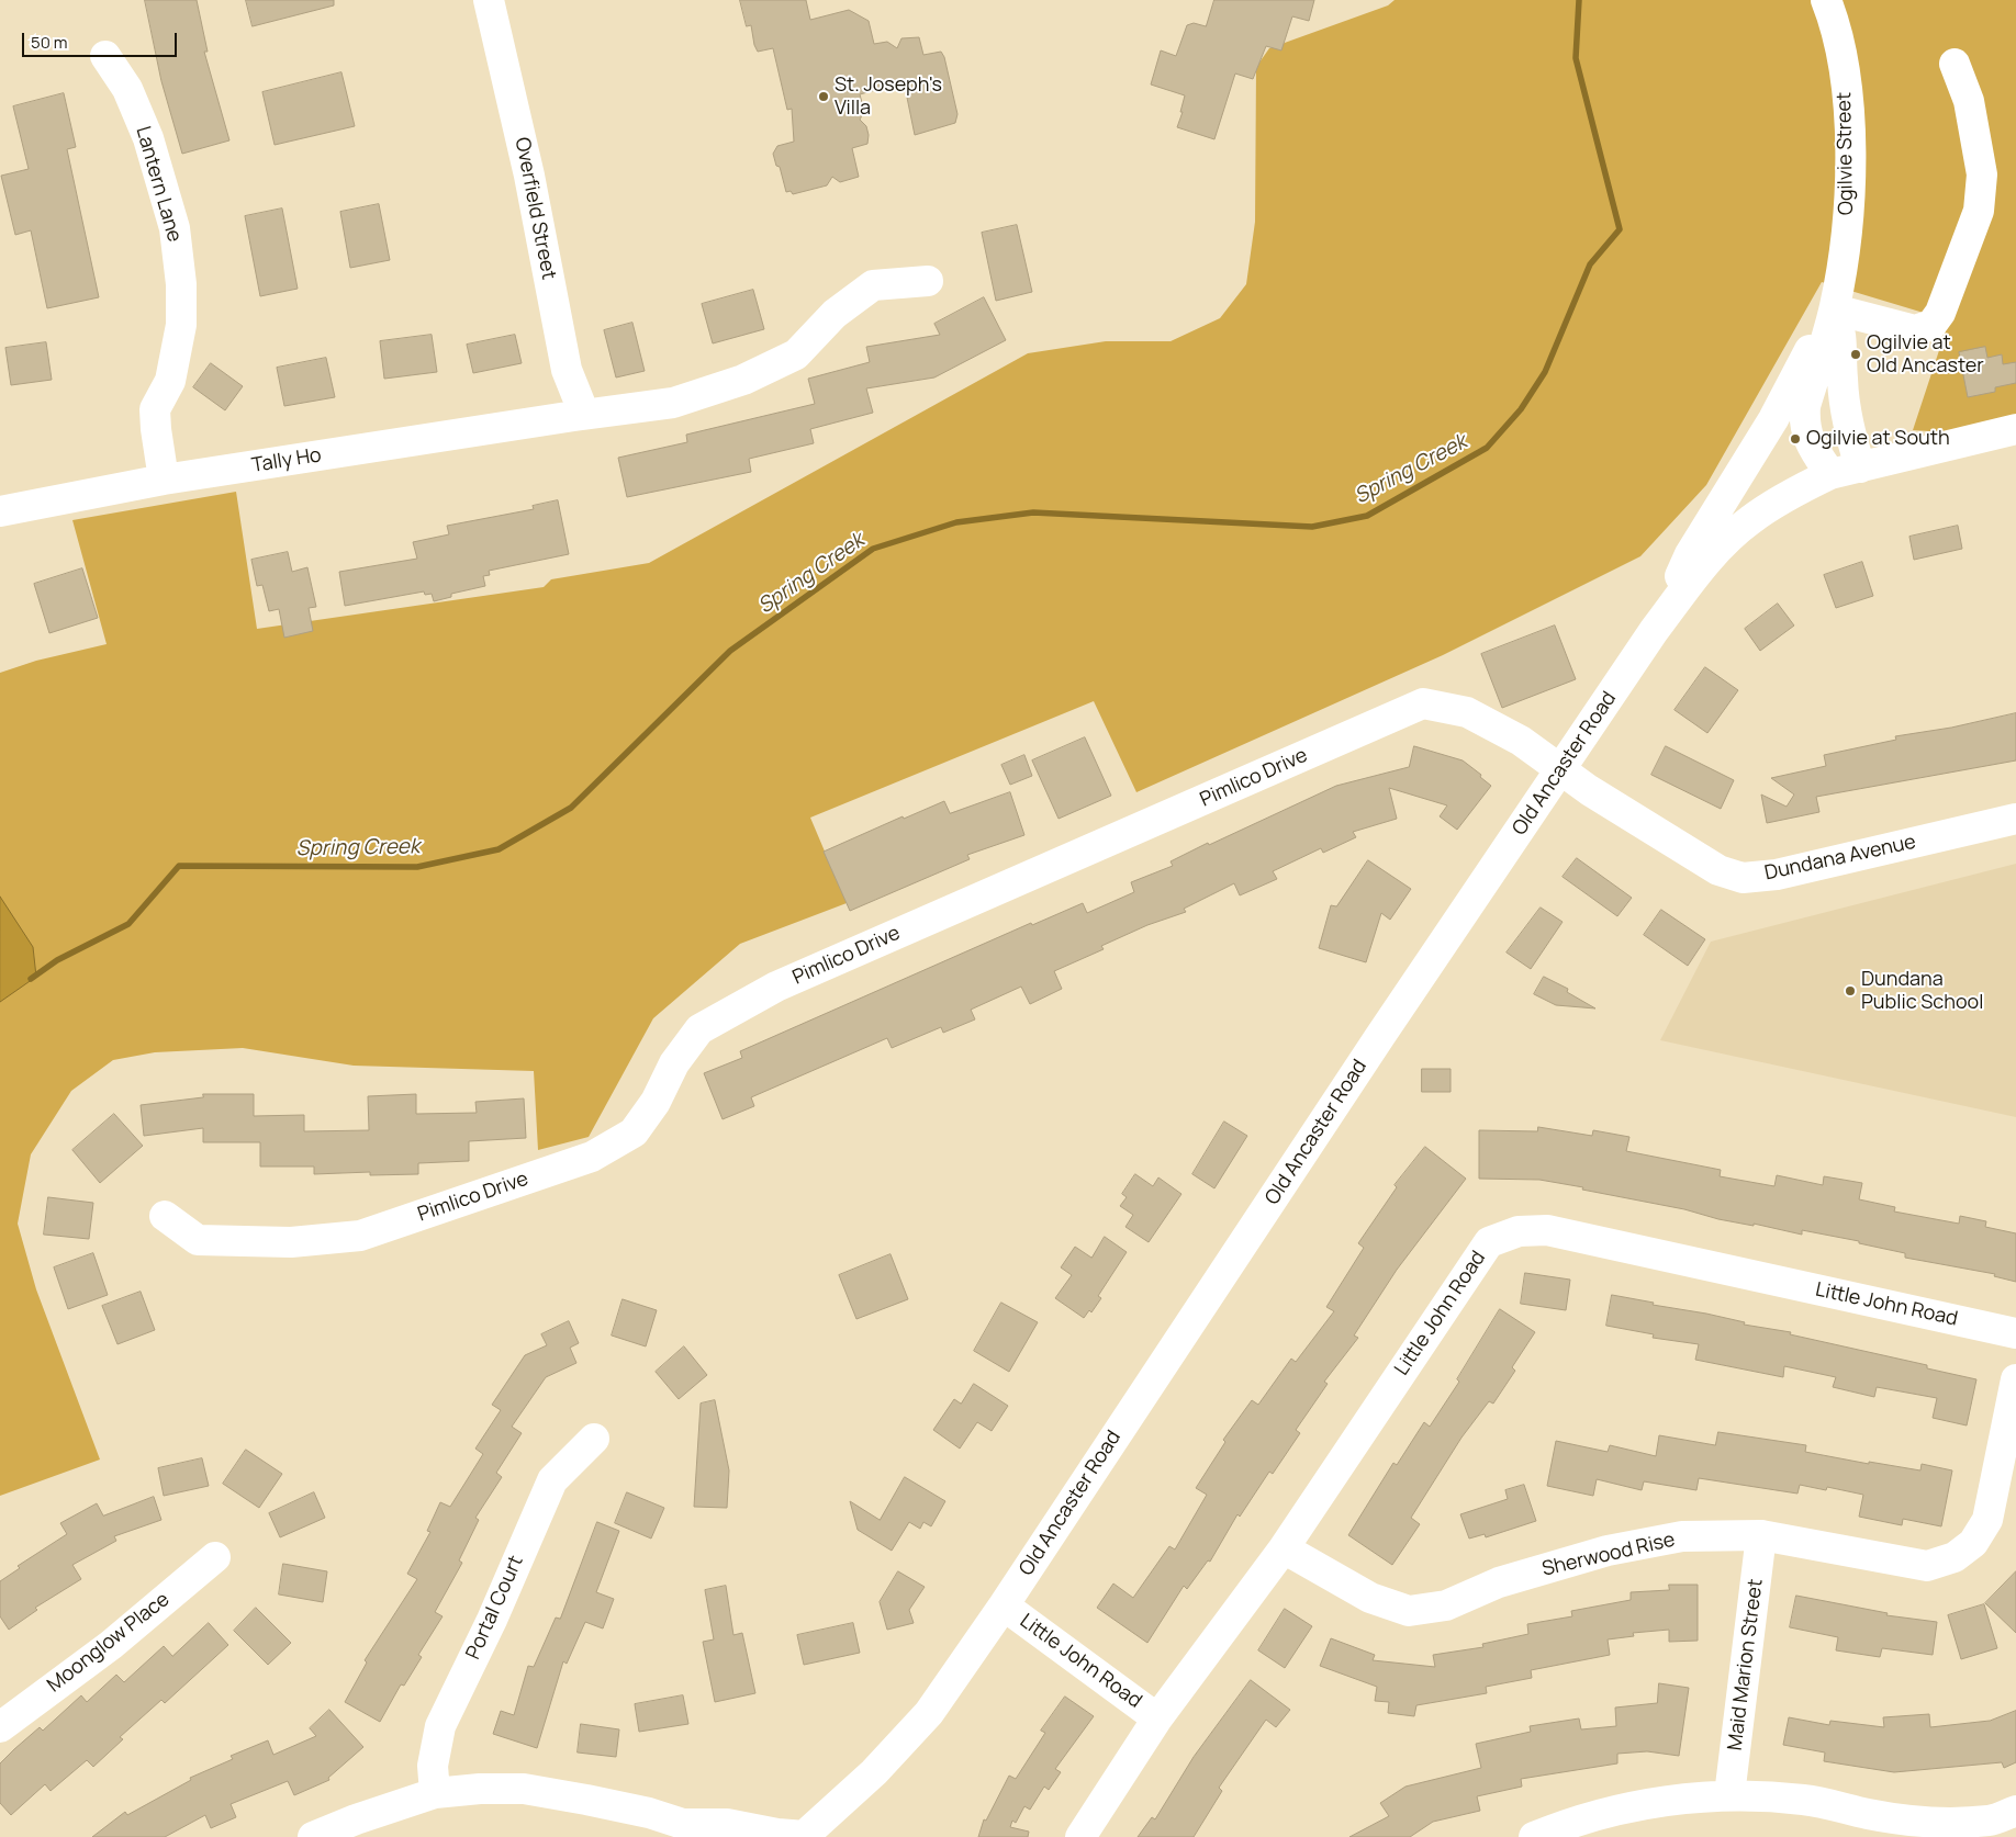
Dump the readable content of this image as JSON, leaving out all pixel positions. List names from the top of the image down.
{
  "streets": {
    "street": [
      "Ogilvie Street",
      "Lantern Lane",
      "Overfield Street",
      "Tally Ho",
      "Old Ancaster Road",
      "Pimlico Drive",
      "Dundana Avenue",
      "Little John Road",
      "Sherwood Rise",
      "Portal Court",
      "Moonglow Place",
      "Maid Marion Street"
    ]
  },
  "crossings": [
    ["Ogilvie Street", "Old Ancaster Road"],
    ["Lantern Lane", "Tally Ho"],
    ["Overfield Street", "Tally Ho"],
    ["Old Ancaster Road", "Pimlico Drive"],
    ["Old Ancaster Road", "Dundana Avenue"],
    ["Old Ancaster Road", "Little John Road"],
    ["Pimlico Drive", "Dundana Avenue"],
    ["Little John Road", "Sherwood Rise"],
    ["Sherwood Rise", "Maid Marion Street"]
  ],
  "water": ["Spring Creek"],
  "places": [
    "St. Joseph's Villa",
    "Ogilvie at Old Ancaster",
    "Ogilvie at South",
    "Dundana Public School"
  ],
  "scale_bar": "50 m"
}
